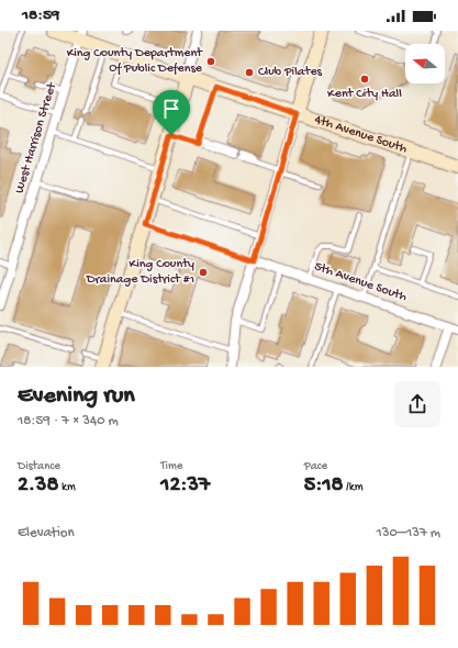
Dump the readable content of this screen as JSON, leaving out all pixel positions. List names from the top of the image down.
{
  "streets": {
    "street": ["4th Avenue South", "West Harrison Street", "5th Avenue South"]
  },
  "crossings": [
    ["4th Avenue South", "West Harrison Street"]
  ],
  "places": [
    "King County Department Of Public Defense",
    "Club Pilates",
    "Kent City Hall",
    "King County Drainage District #1"
  ],
  "north": "left",
  "page": {
    "status": "18:59",
    "heading": ["Evening run", "18:59 · 7 × 340 m"],
    "stats": [
      ["Distance", "2.38 km"],
      ["Time", "12:37"],
      ["Pace", "5:18 /km"]
    ],
    "chart": ["Elevation", "130–137 m"]
  }
}
